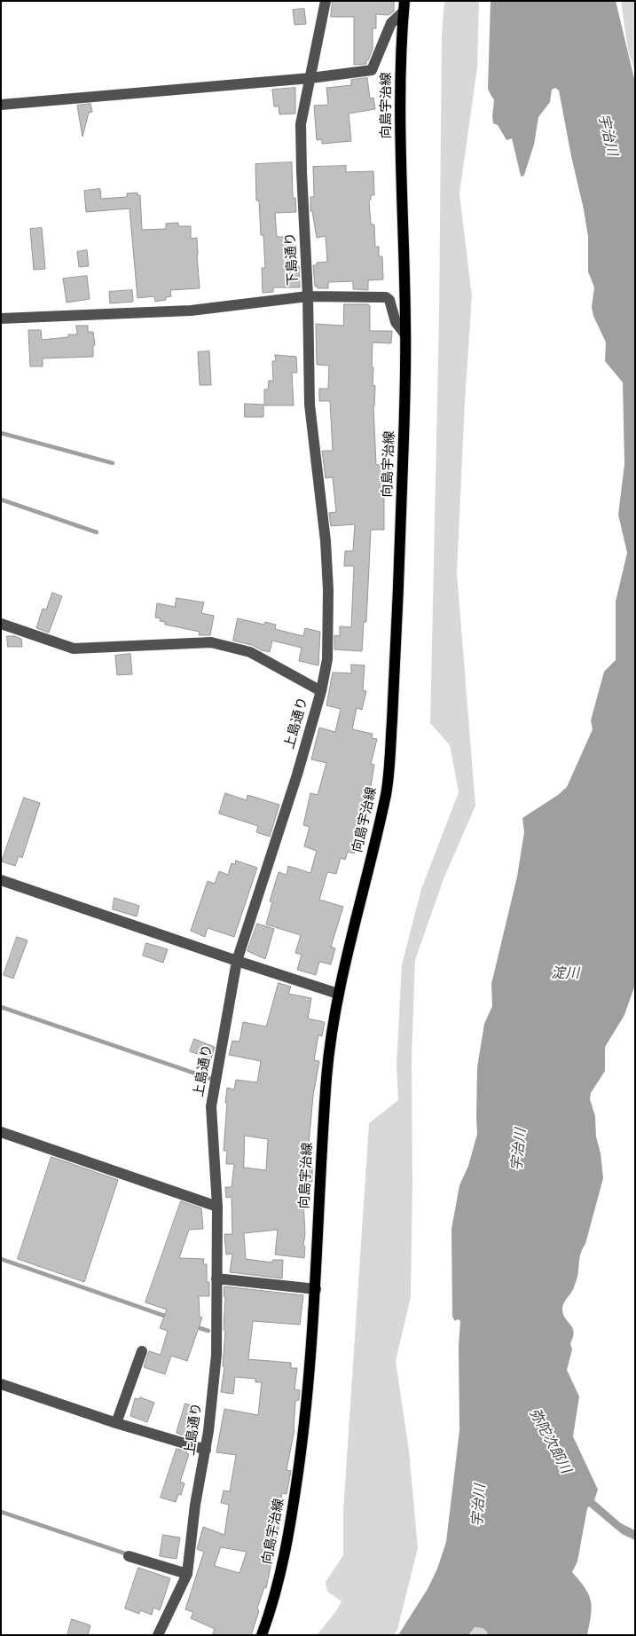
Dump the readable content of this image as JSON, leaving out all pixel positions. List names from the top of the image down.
{
  "streets": {
    "main road": ["向島宇治線"],
    "street": ["下島通り", "上島通り"]
  },
  "crossings": [
    ["下島通り", "上島通り"]
  ],
  "water": ["宇治川", "淀川", "弥陀次郎川"]
}
